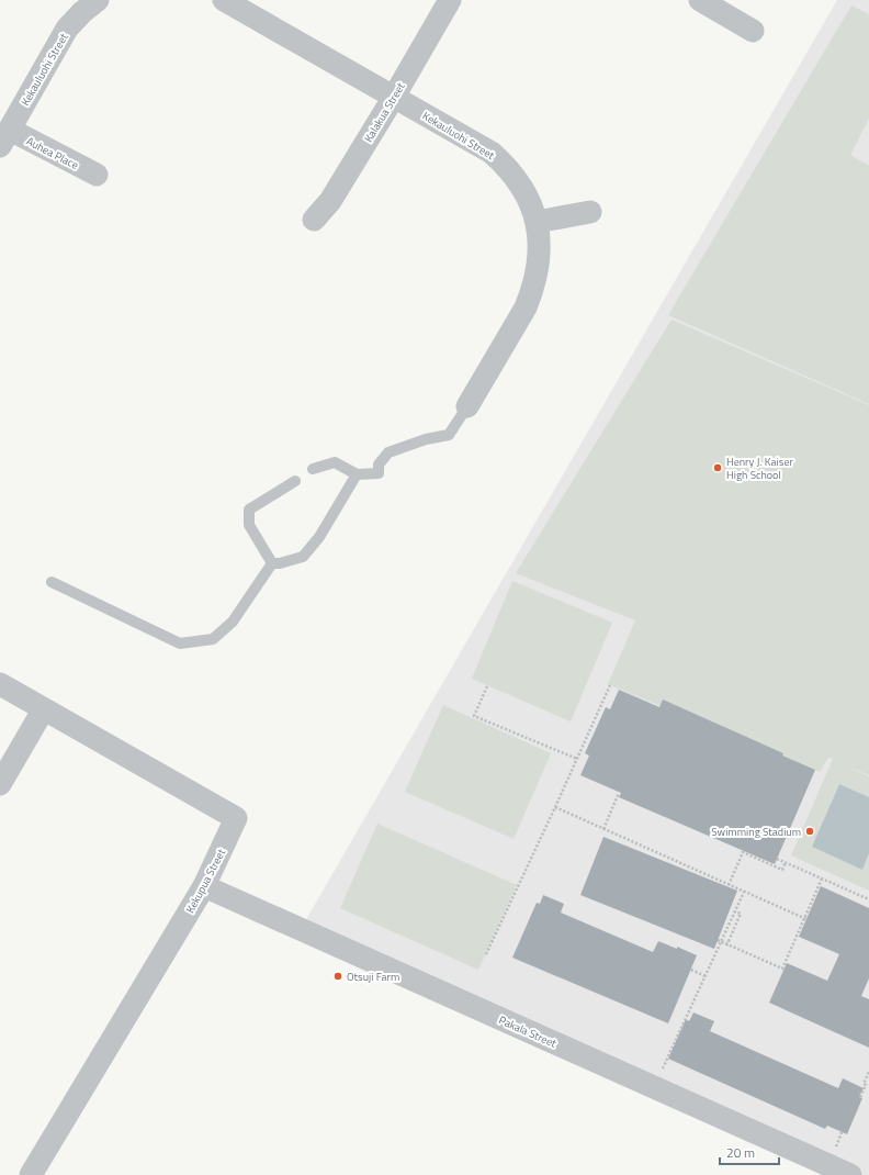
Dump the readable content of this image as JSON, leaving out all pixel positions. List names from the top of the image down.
{
  "streets": {
    "street": [
      "Kekauluohi Street",
      "Kalakua Street",
      "Auhea Place",
      "Kekupua Street",
      "Pakala Street"
    ]
  },
  "crossings": [
    ["Kekauluohi Street", "Kalakua Street"],
    ["Kekauluohi Street", "Auhea Place"],
    ["Kekupua Street", "Pakala Street"]
  ],
  "places": ["Henry J. Kaiser High School", "Swimming Stadium", "Otsuji Farm"],
  "scale_bar": "20 m"
}
